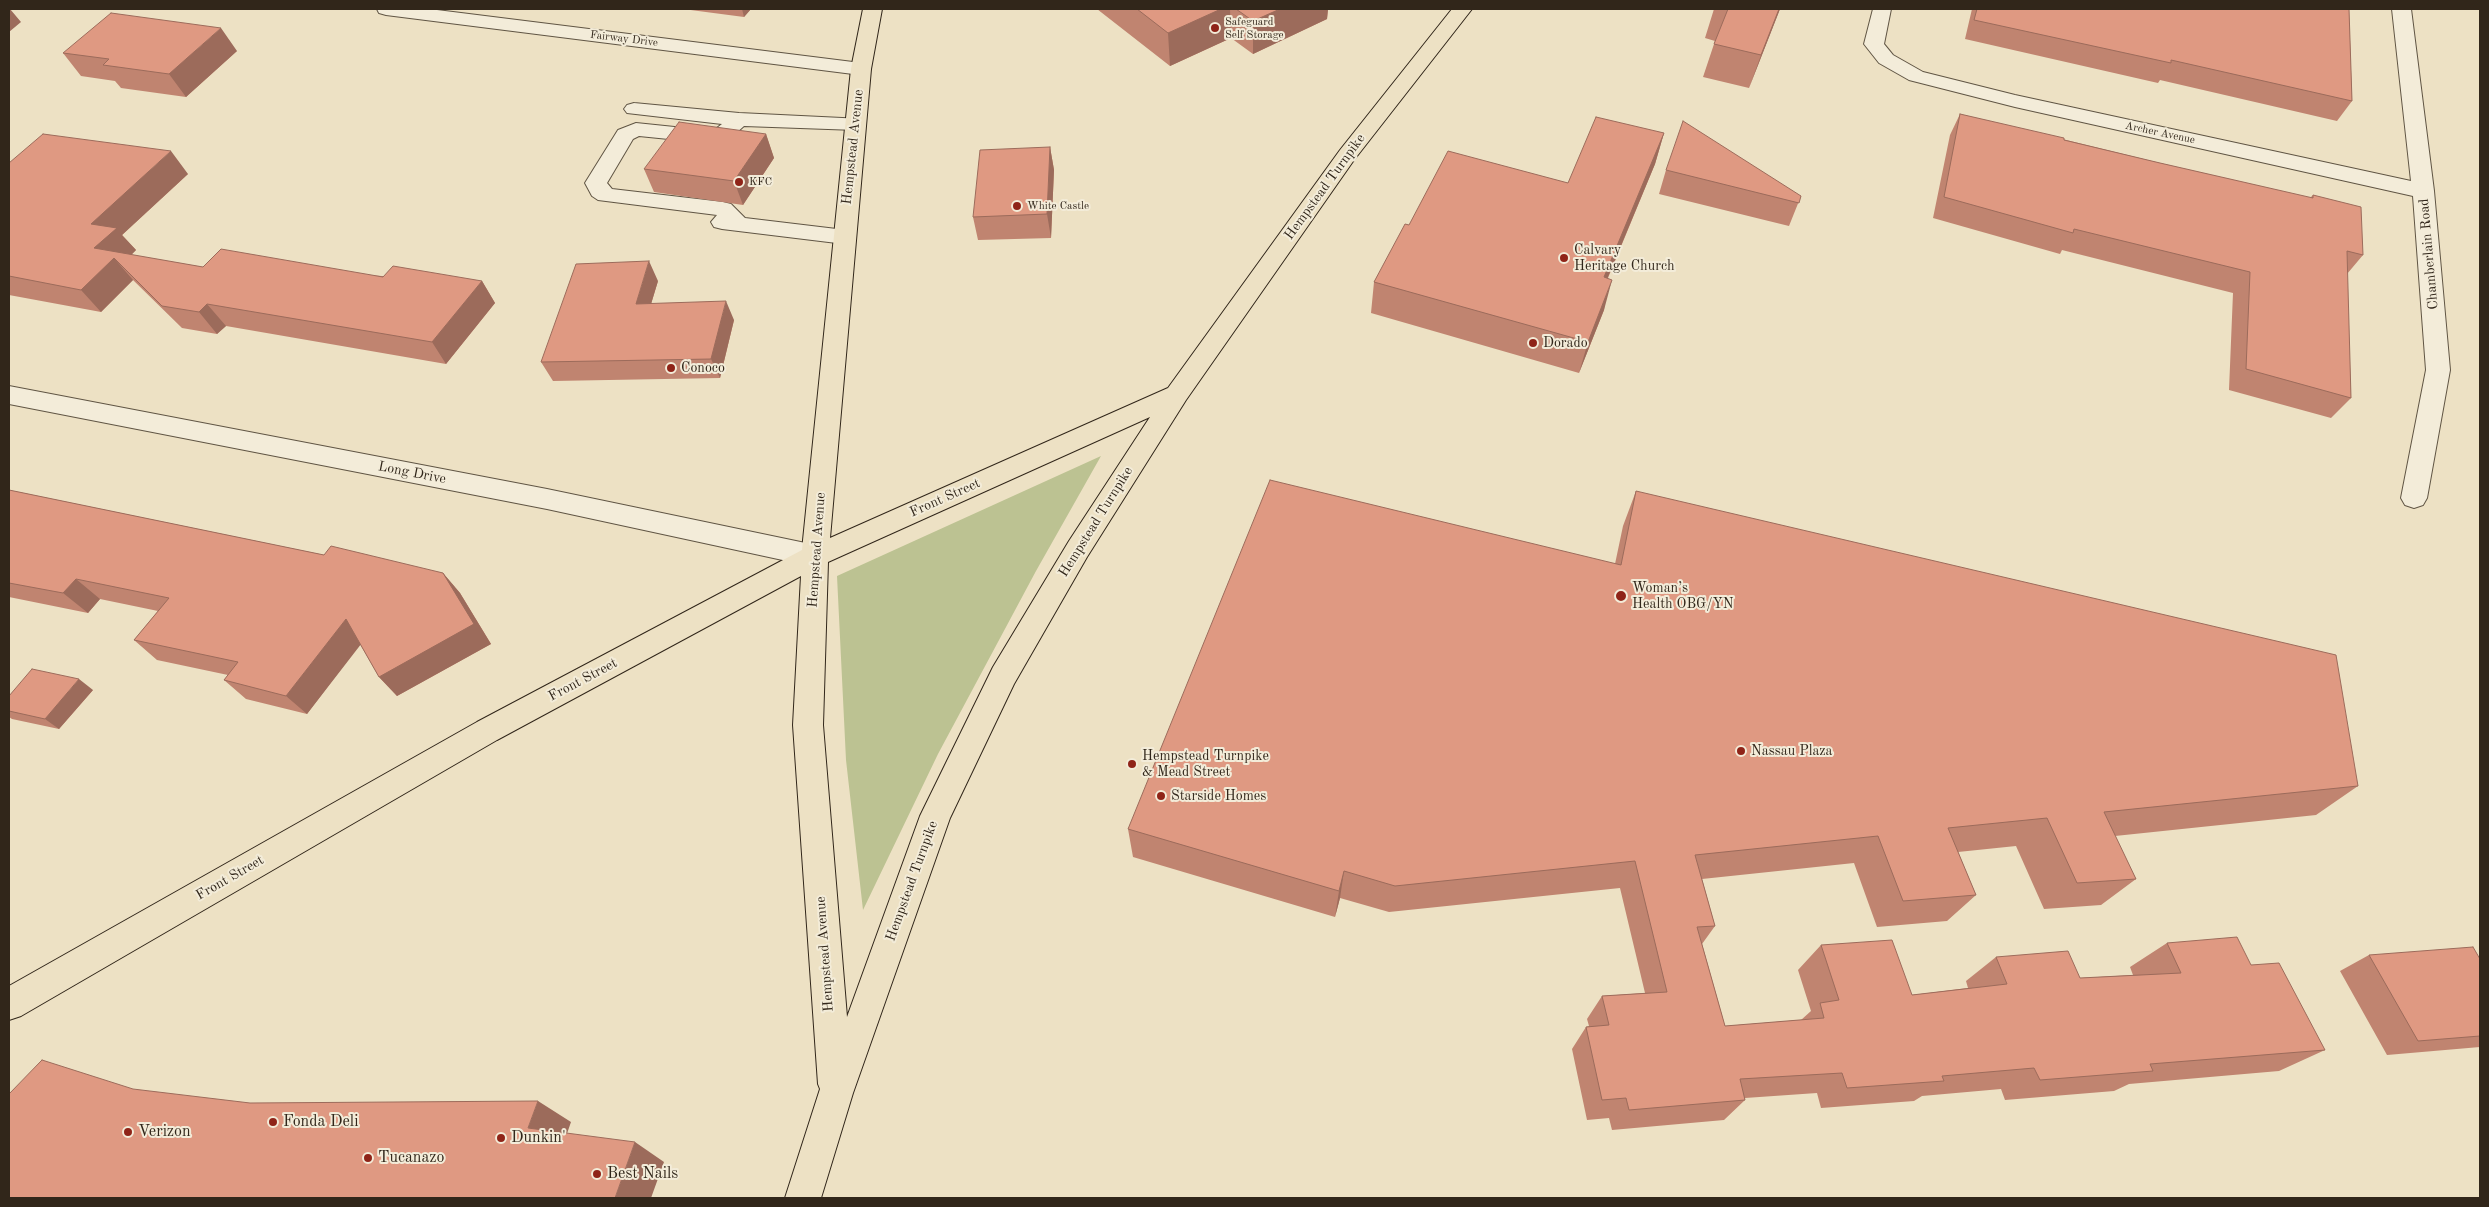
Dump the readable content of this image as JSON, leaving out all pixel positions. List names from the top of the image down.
{
  "streets": {
    "main road": ["Hempstead Avenue", "Hempstead Turnpike", "Front Street"],
    "street": [
      "Fairway Drive",
      "Archer Avenue",
      "Chamberlain Road",
      "Long Drive"
    ]
  },
  "crossings": [
    ["Fairway Drive", "Hempstead Avenue"],
    ["Archer Avenue", "Chamberlain Road"],
    ["Hempstead Avenue", "Hempstead Turnpike"],
    ["Hempstead Avenue", "Long Drive"],
    ["Hempstead Avenue", "Front Street"],
    ["Hempstead Turnpike", "Front Street"],
    ["Long Drive", "Front Street"]
  ],
  "places": [
    "Safeguard Self Storage",
    "KFC",
    "White Castle",
    "Calvary Heritage Church",
    "Dorado",
    "Conoco",
    "Woman’s Health OBG/YN",
    "Nassau Plaza",
    "Hempstead Turnpike & Mead Street",
    "Starside Homes",
    "Fonda Deli",
    "Verizon",
    "Dunkin'",
    "Tucanazo",
    "Best Nails"
  ]
}
